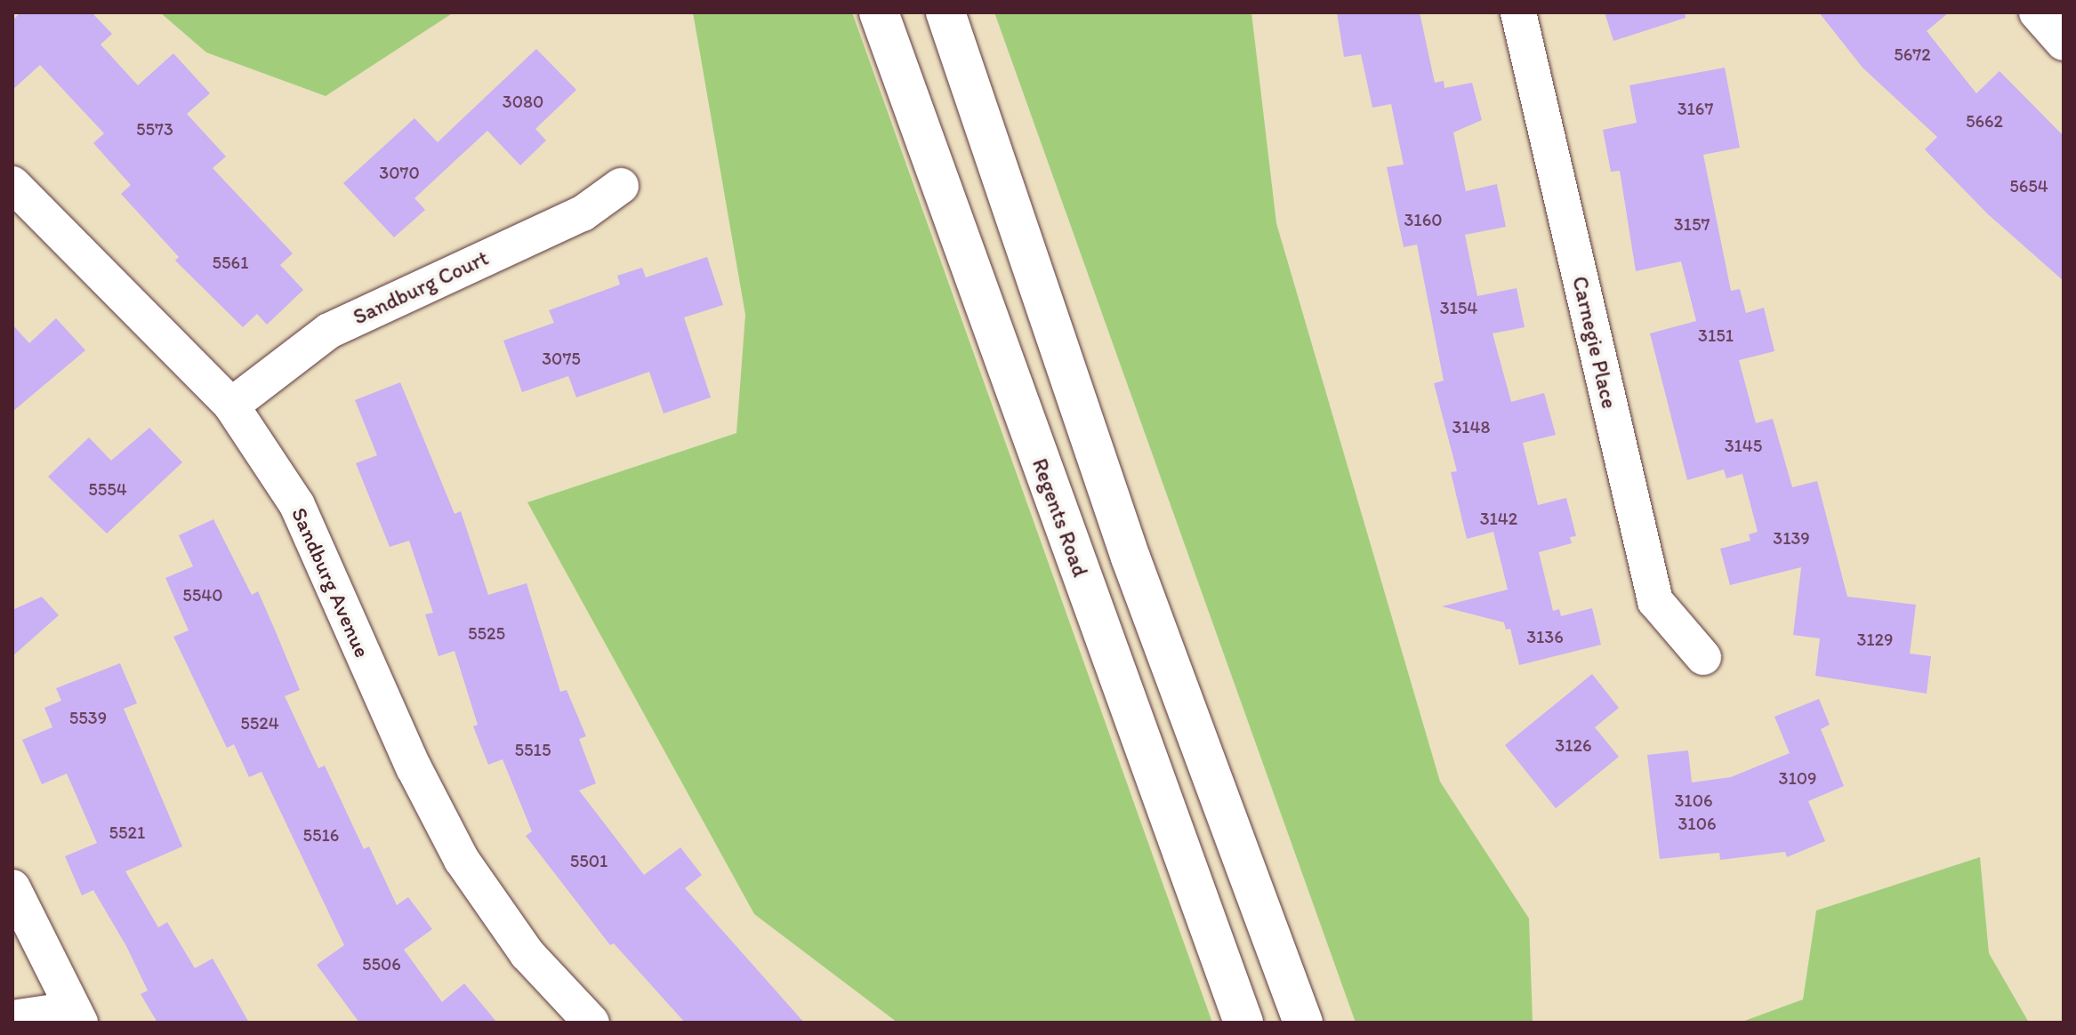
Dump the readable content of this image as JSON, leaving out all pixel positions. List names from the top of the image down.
{
  "streets": {
    "main road": ["Regents Road"],
    "street": ["Sandburg Court", "Carnegie Place", "Sandburg Avenue"]
  },
  "crossings": [
    ["Sandburg Court", "Sandburg Avenue"]
  ],
  "house_numbers": [
    "5672",
    "3080",
    "3167",
    "5662",
    "5573",
    "3070",
    "5654",
    "3160",
    "3157",
    "5561",
    "3154",
    "3151",
    "3075",
    "3148",
    "3145",
    "5554",
    "3142",
    "3139",
    "5540",
    "5525",
    "3136",
    "3129",
    "5539",
    "5524",
    "3126",
    "5515",
    "3109",
    "3106",
    "3106",
    "5521",
    "5516",
    "5501",
    "5506"
  ]
}
